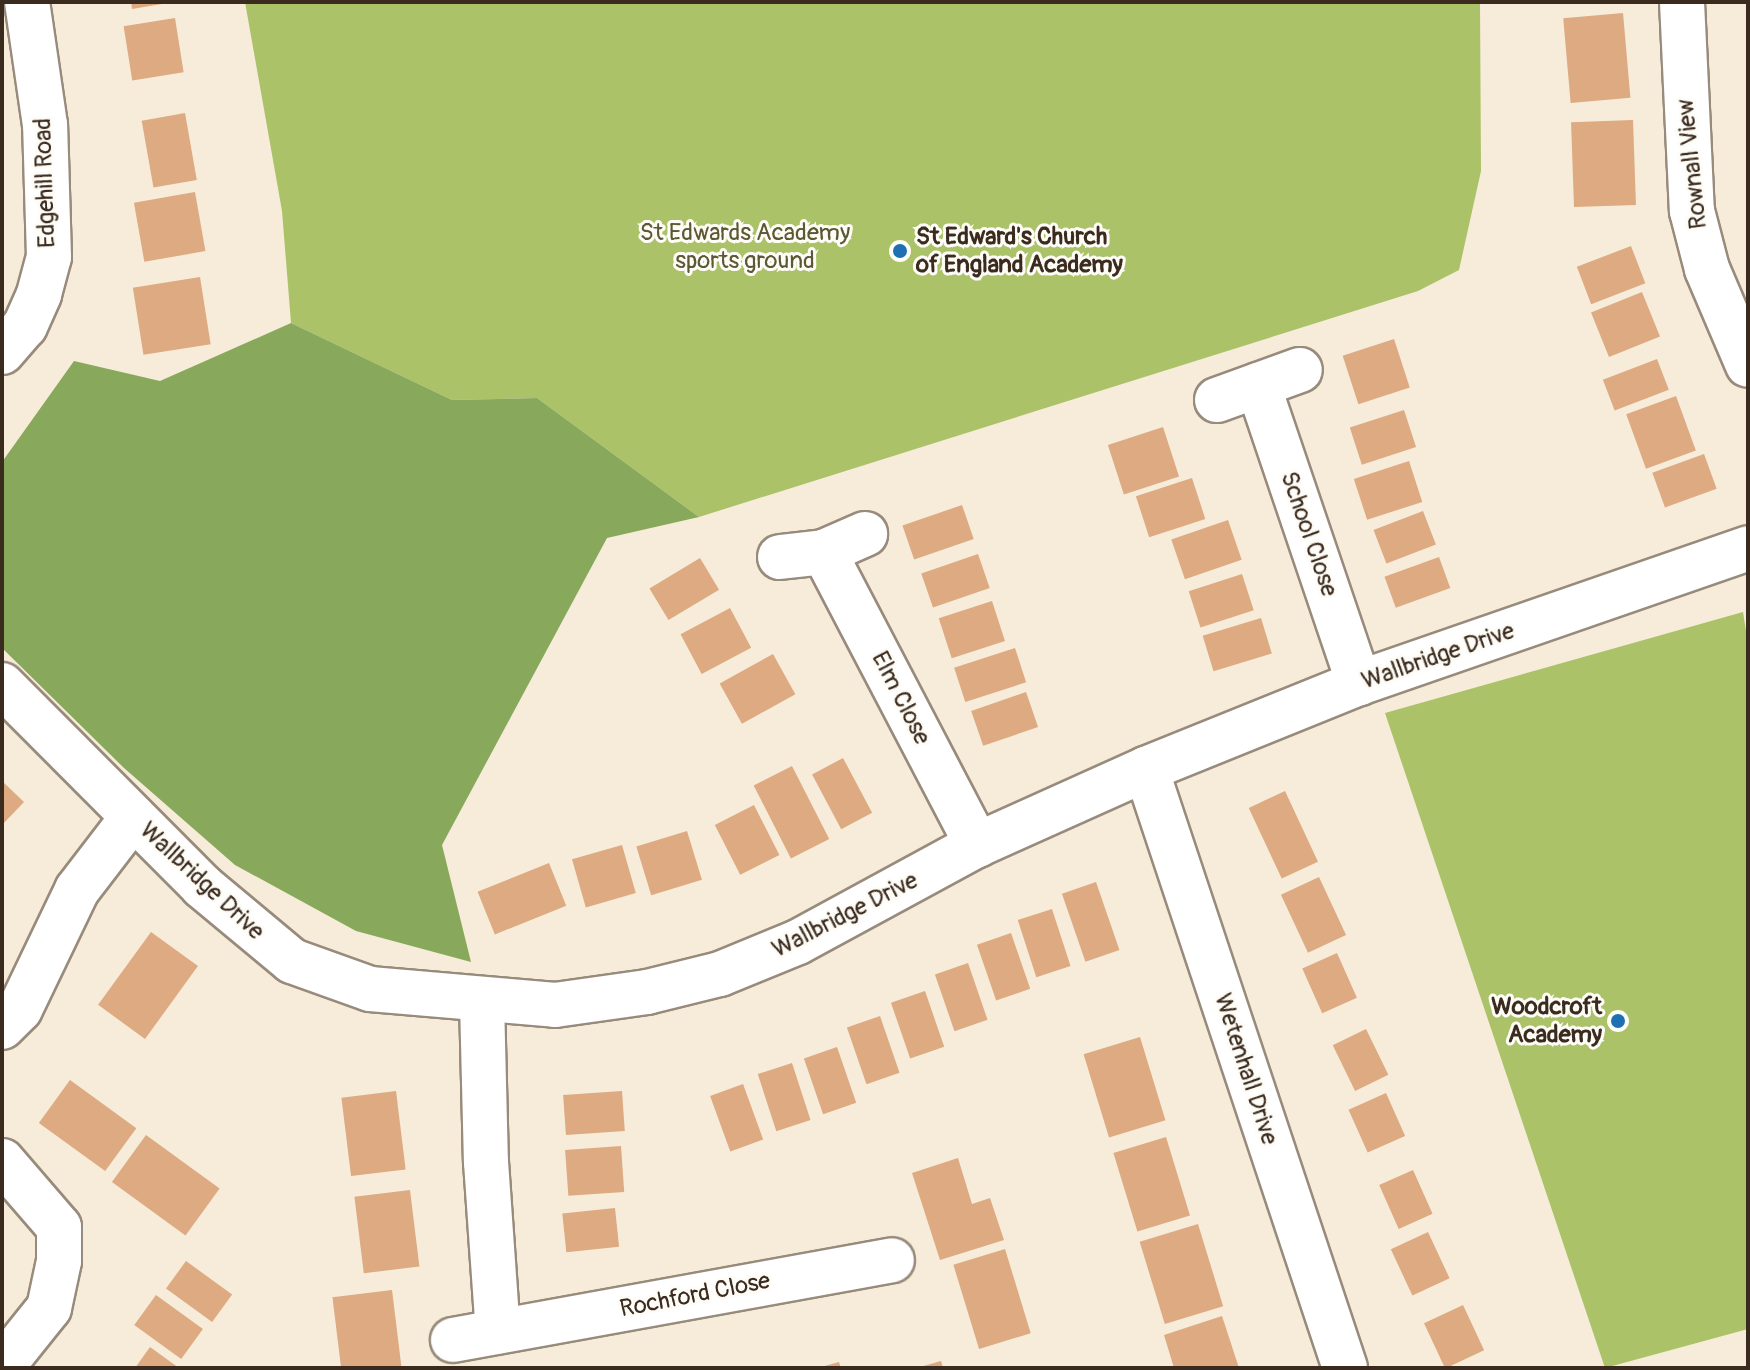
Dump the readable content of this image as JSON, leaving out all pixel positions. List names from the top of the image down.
{
  "streets": {
    "street": [
      "Rownall View",
      "Edgehill Road",
      "School Close",
      "Wallbridge Drive",
      "Elm Close",
      "Wetenhall Drive",
      "Rochford Close"
    ]
  },
  "crossings": [
    ["School Close", "Wallbridge Drive"],
    ["Wallbridge Drive", "Elm Close"],
    ["Wallbridge Drive", "Wetenhall Drive"]
  ],
  "parks": ["St Edwards Academy sports ground"],
  "places": ["St Edward's Church of England Academy", "Woodcroft Academy"]
}
